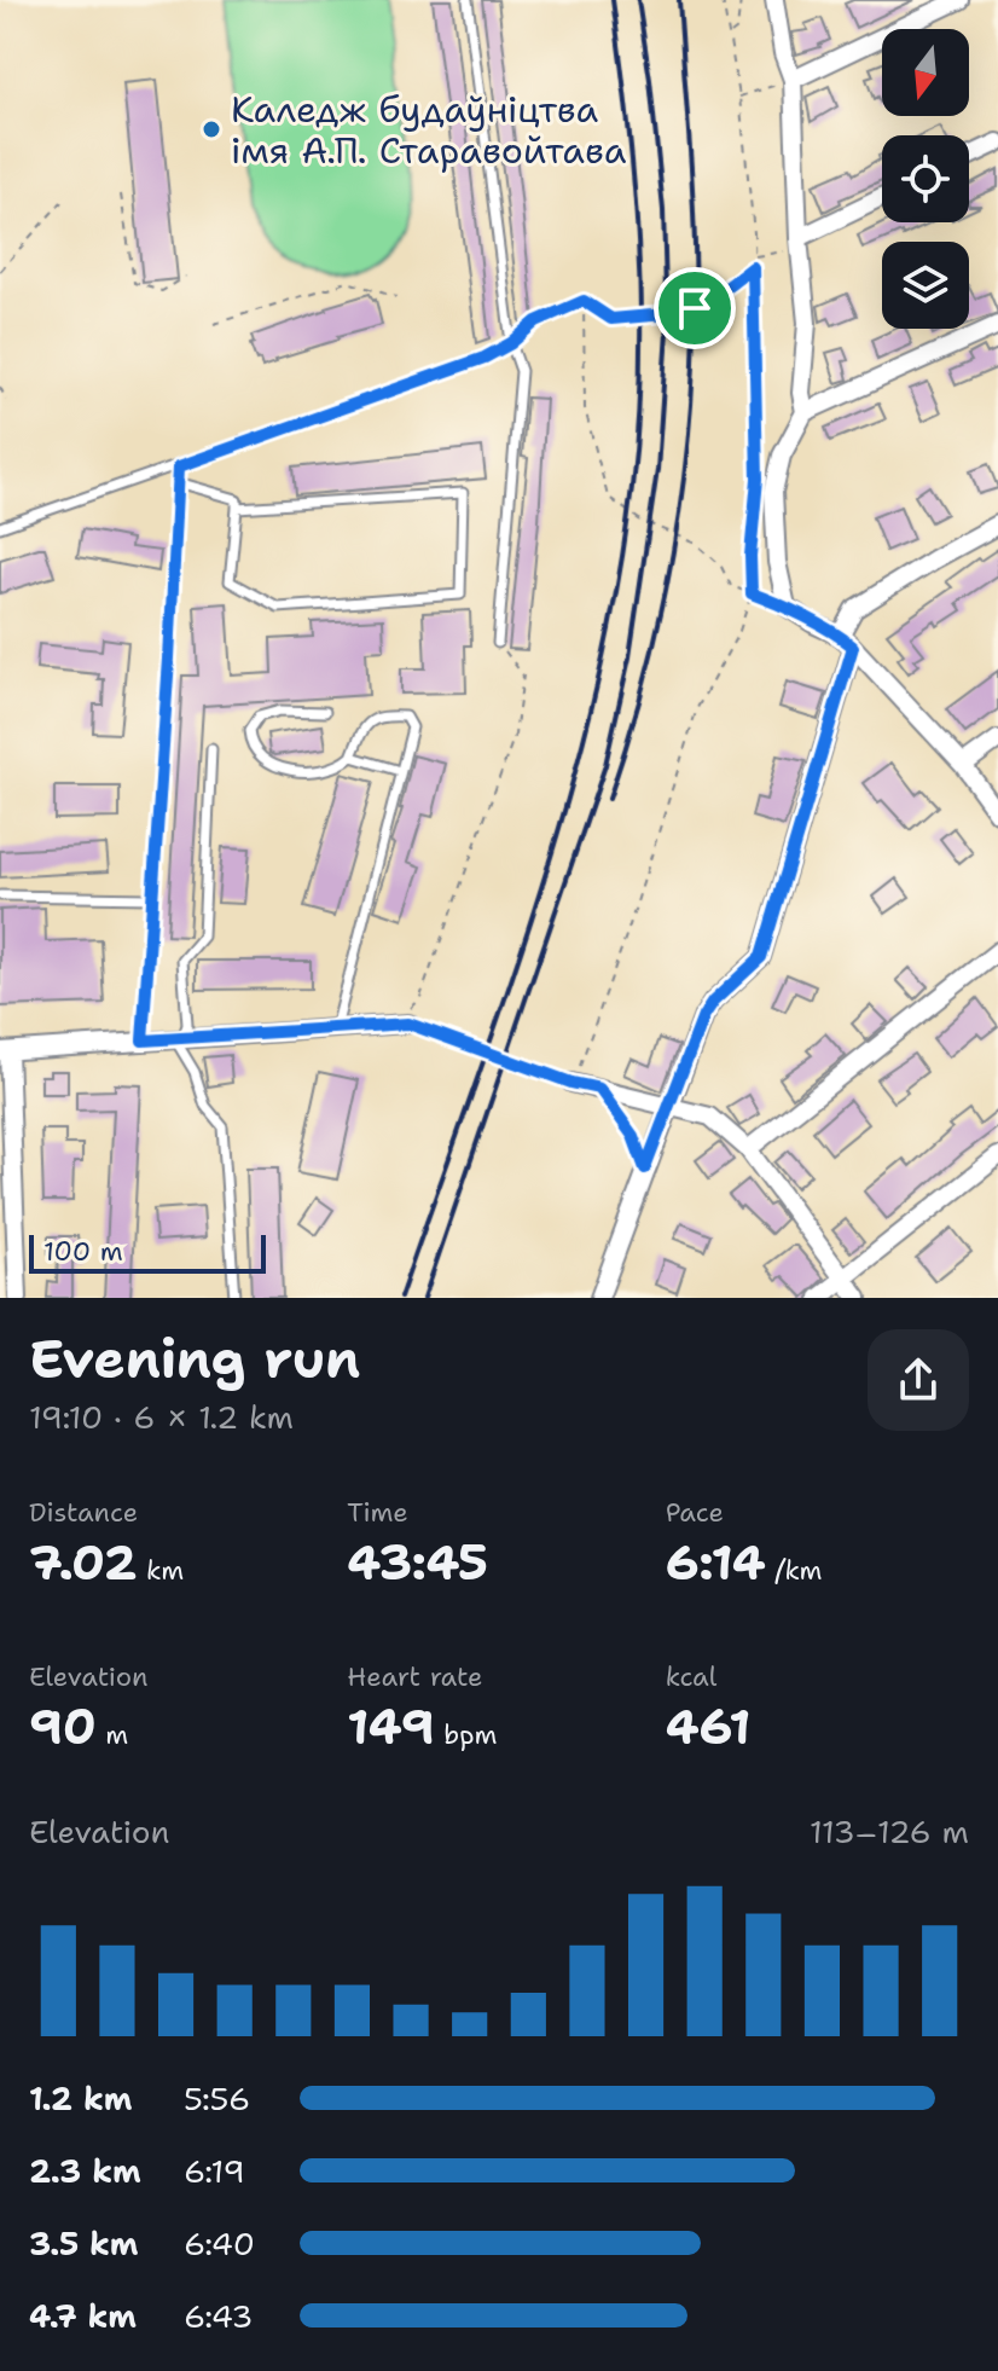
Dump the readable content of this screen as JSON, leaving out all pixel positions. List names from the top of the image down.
{
  "places": ["Каледж будаўніцтва імя А.П. Старавойтава"],
  "scale_bar": "100 m",
  "north": "bottom",
  "page": {
    "scale": "100 m",
    "heading": ["Evening run", "19:10 · 6 × 1.2 km"],
    "stats": [
      ["Distance", "7.02 km"],
      ["Time", "43:45"],
      ["Pace", "6:14 /km"],
      ["Elevation", "90 m"],
      ["Heart rate", "149 bpm"],
      ["kcal", "461"]
    ],
    "chart": ["Elevation", "113–126 m"],
    "list": [
      {
        "name": "1.2 km",
        "note": "5:56"
      },
      {
        "name": "2.3 km",
        "note": "6:19"
      },
      {
        "name": "3.5 km",
        "note": "6:40"
      },
      {
        "name": "4.7 km",
        "note": "6:43"
      }
    ]
  }
}
